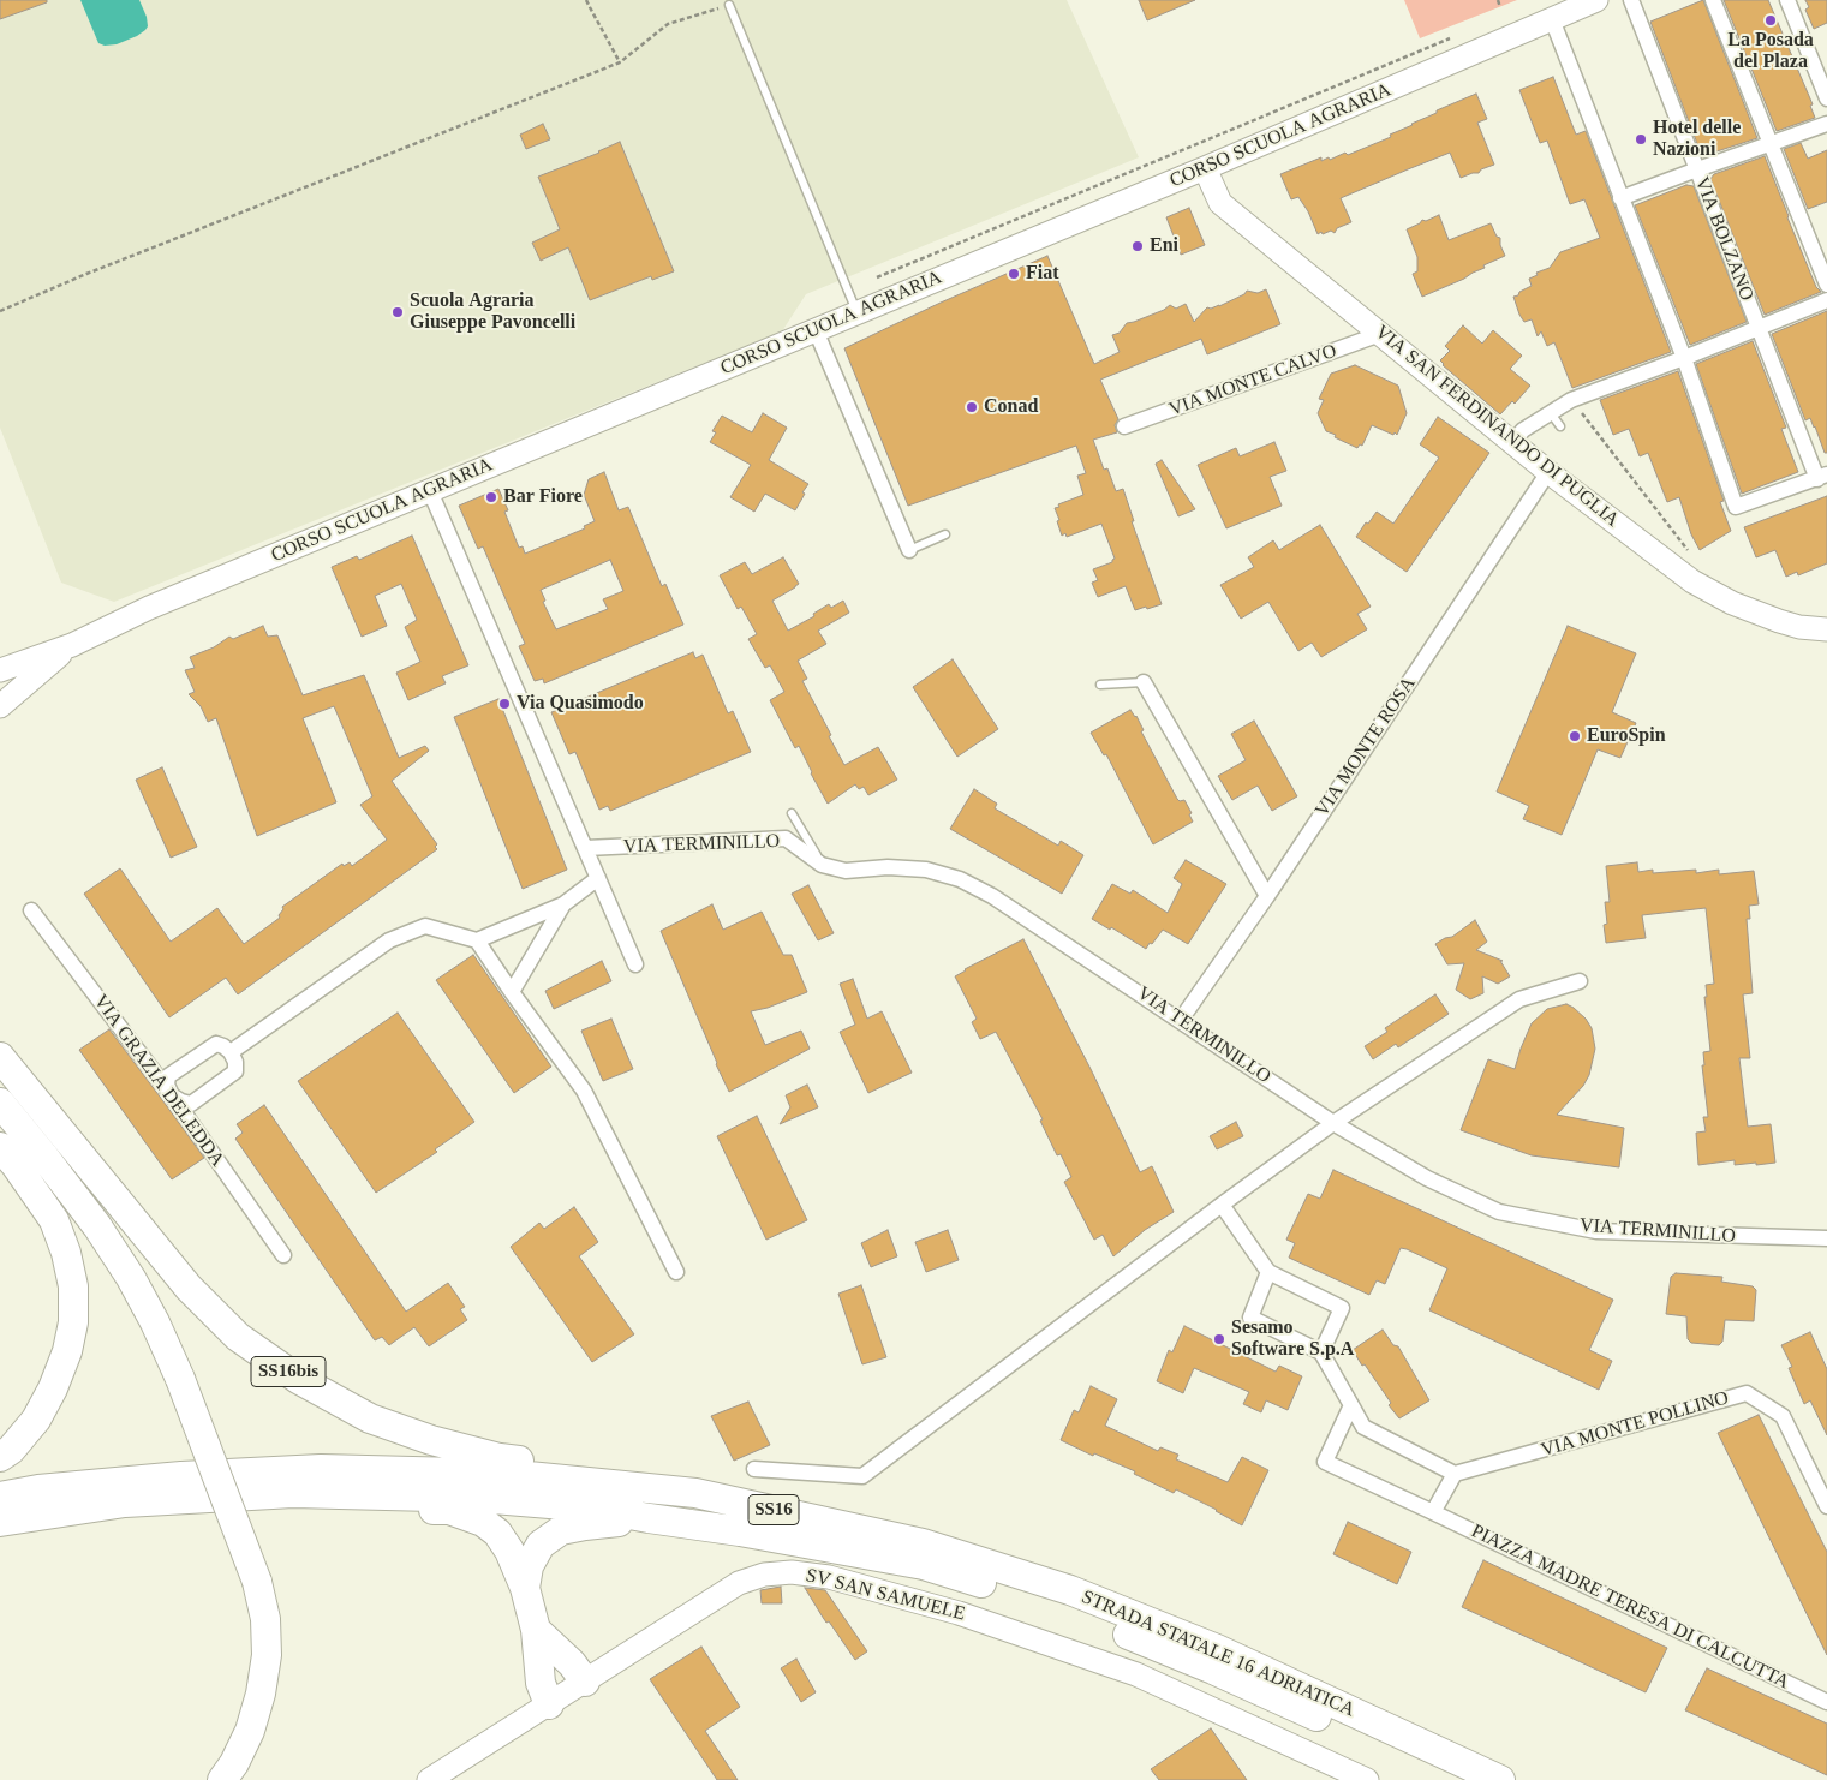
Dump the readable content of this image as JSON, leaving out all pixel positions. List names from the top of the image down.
{
  "streets": {
    "highway": ["SS16bis", "SS16", "STRADA STATALE 16 ADRIATICA"],
    "street": [
      "CORSO SCUOLA AGRARIA",
      "VIA BOLZANO",
      "VIA MONTE CALVO",
      "VIA SAN FERDINANDO DI PUGLIA",
      "VIA MONTE ROSA",
      "VIA TERMINILLO",
      "VIA GRAZIA DELEDDA",
      "VIA MONTE POLLINO",
      "SV SAN SAMUELE",
      "PIAZZA MADRE TERESA DI CALCUTTA"
    ]
  },
  "crossings": [
    ["CORSO SCUOLA AGRARIA", "VIA SAN FERDINANDO DI PUGLIA"],
    ["VIA MONTE CALVO", "VIA SAN FERDINANDO DI PUGLIA"],
    ["VIA SAN FERDINANDO DI PUGLIA", "VIA MONTE ROSA"],
    ["VIA MONTE ROSA", "VIA TERMINILLO"],
    ["SS16bis", "STRADA STATALE 16 ADRIATICA"]
  ],
  "places": [
    "La Posada del Plaza",
    "Hotel delle Nazioni",
    "Eni",
    "Fiat",
    "Scuola Agraria Giuseppe Pavoncelli",
    "Conad",
    "Bar Fiore",
    "Via Quasimodo",
    "EuroSpin",
    "Sesamo Software S.p.A"
  ]
}
